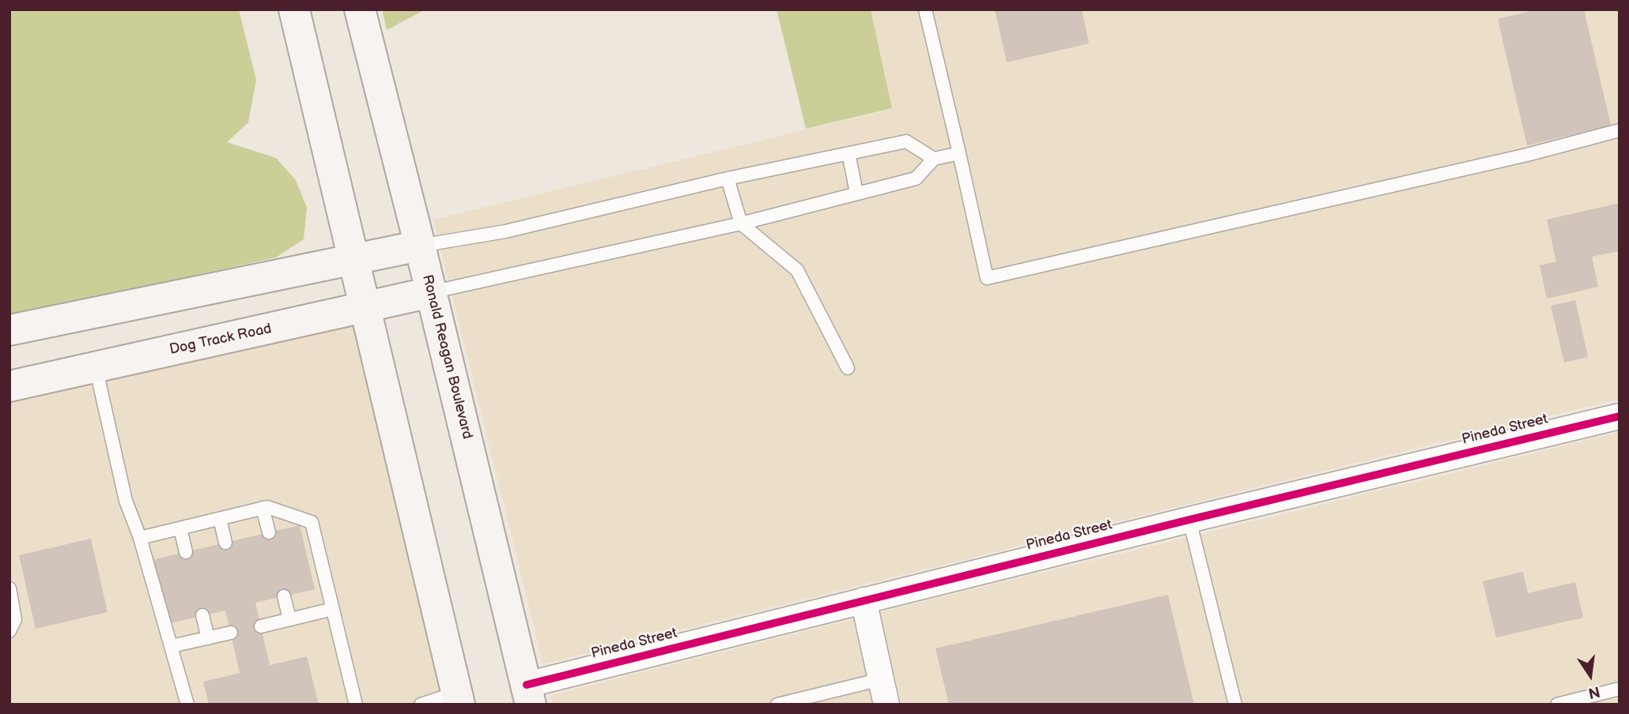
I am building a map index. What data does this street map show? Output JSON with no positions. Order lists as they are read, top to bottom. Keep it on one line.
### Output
{"streets":{"main road":["Dog Track Road","Ronald Reagan Boulevard"],"street":["Pineda Street"]},"crossings":[["Dog Track Road","Ronald Reagan Boulevard"],["Ronald Reagan Boulevard","Pineda Street"]],"north":"bottom"}
